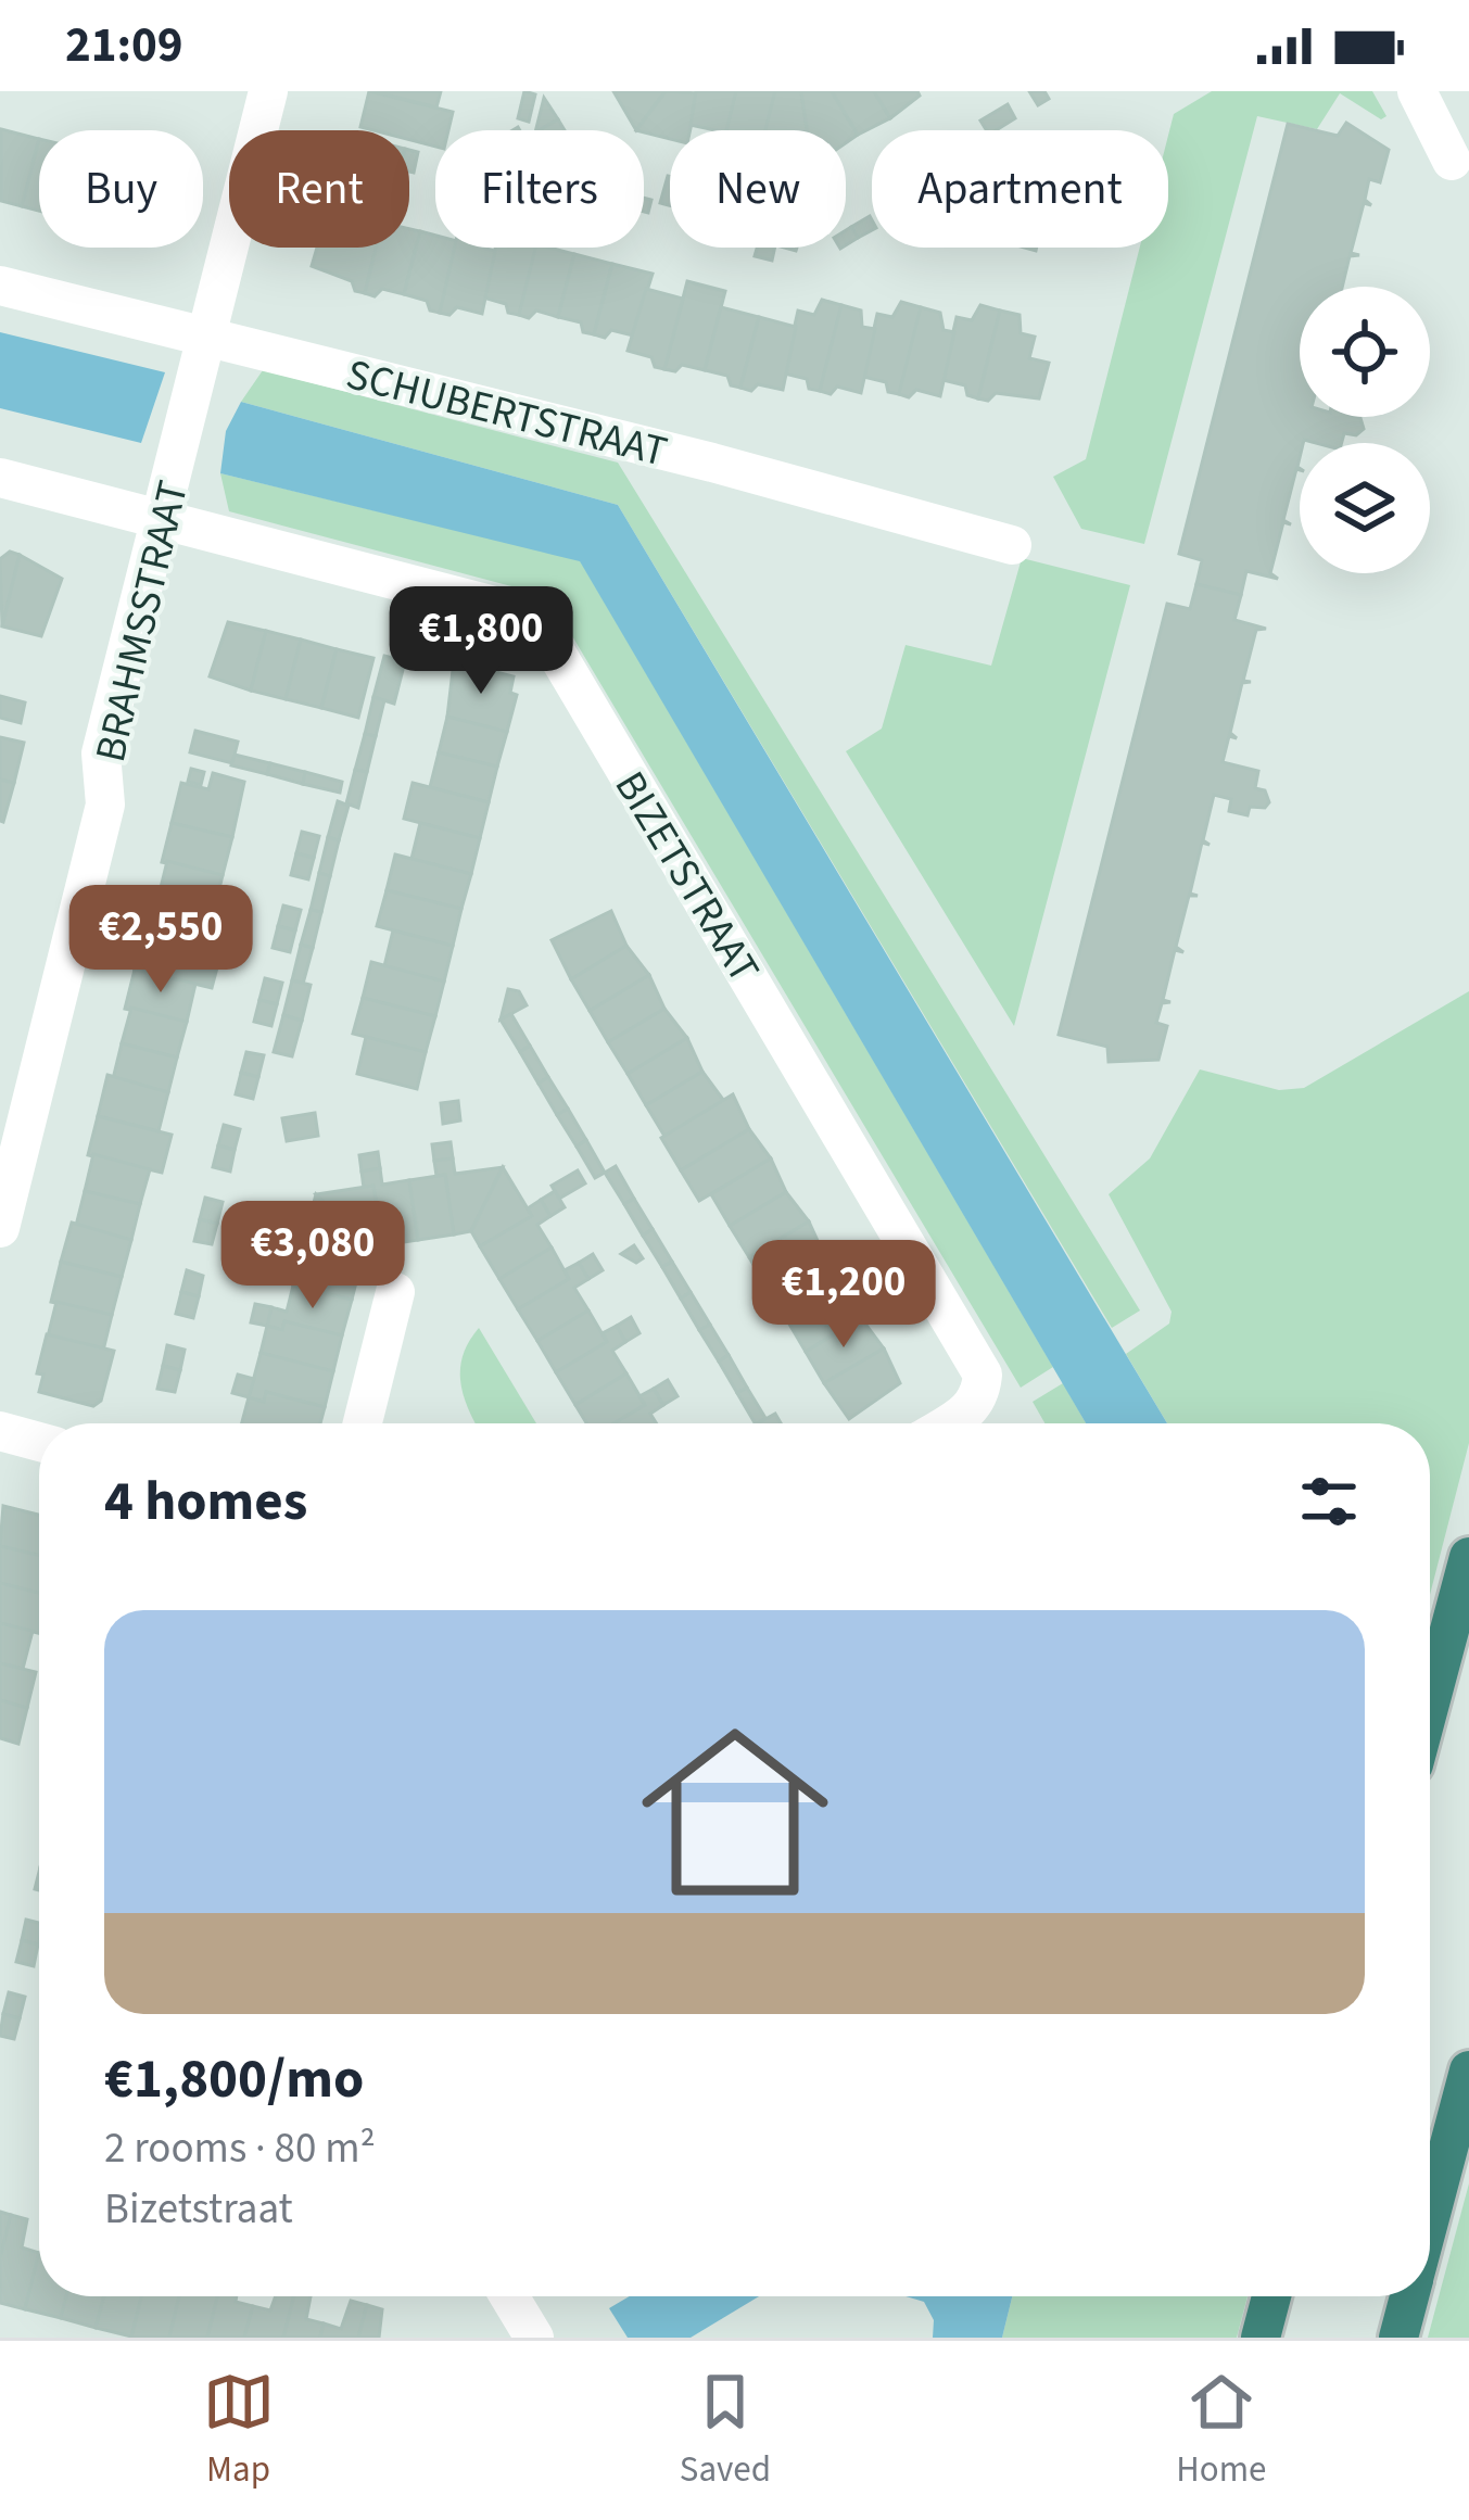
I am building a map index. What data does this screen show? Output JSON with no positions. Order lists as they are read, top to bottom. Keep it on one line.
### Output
{"streets":{"street":["SCHUBERTSTRAAT","BRAHMSSTRAAT","BIZETSTRAAT"]},"crossings":[["SCHUBERTSTRAAT","BRAHMSSTRAAT"],["BRAHMSSTRAAT","BIZETSTRAAT"]],"page":{"status":"21:09","chip":["Buy","Rent","Filters","New","Apartment"],"price":["€1,800","€2,550","€3,080","€1,200"],"heading":"4 homes","list":[{"name":"€1,800/mo","note":"2 rooms · 80 m² · Bizetstraat"}],"tabs":["Map","Saved","Home"]}}
